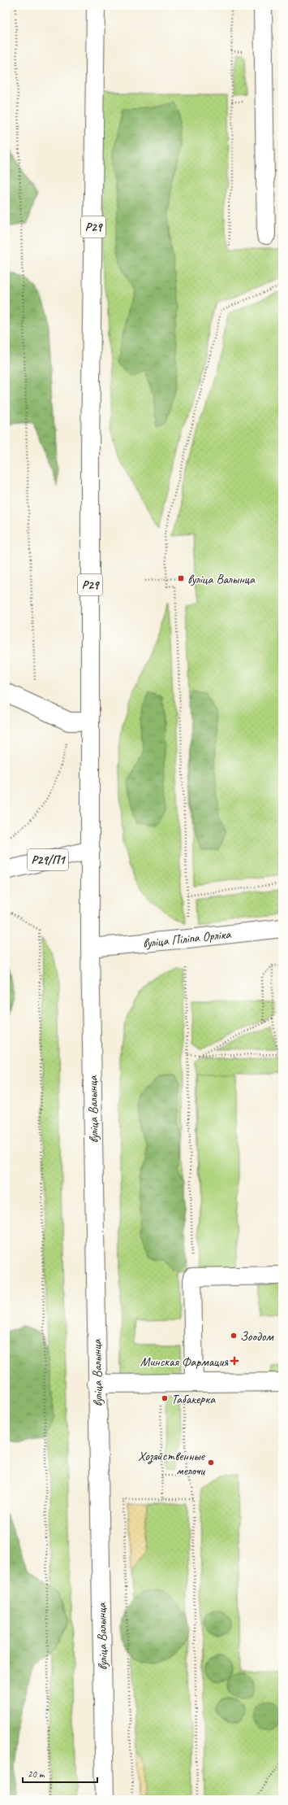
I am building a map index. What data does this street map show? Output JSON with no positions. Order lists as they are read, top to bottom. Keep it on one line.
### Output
{"streets":{"main road":["Р29","Р29/П1","вуліца Піліпа Орліка","вуліца Валынца"]},"crossings":[["Р29","Р29/П1"],["Р29","вуліца Піліпа Орліка"],["Р29","вуліца Валынца"],["вуліца Піліпа Орліка","вуліца Валынца"]],"places":{"transit":["вуліца Валынца"],"other":["Зоодом","Табакерка","Хозяйственные мелочи"],"health":["Минская Фармация"]},"scale_bar":"20 m"}
